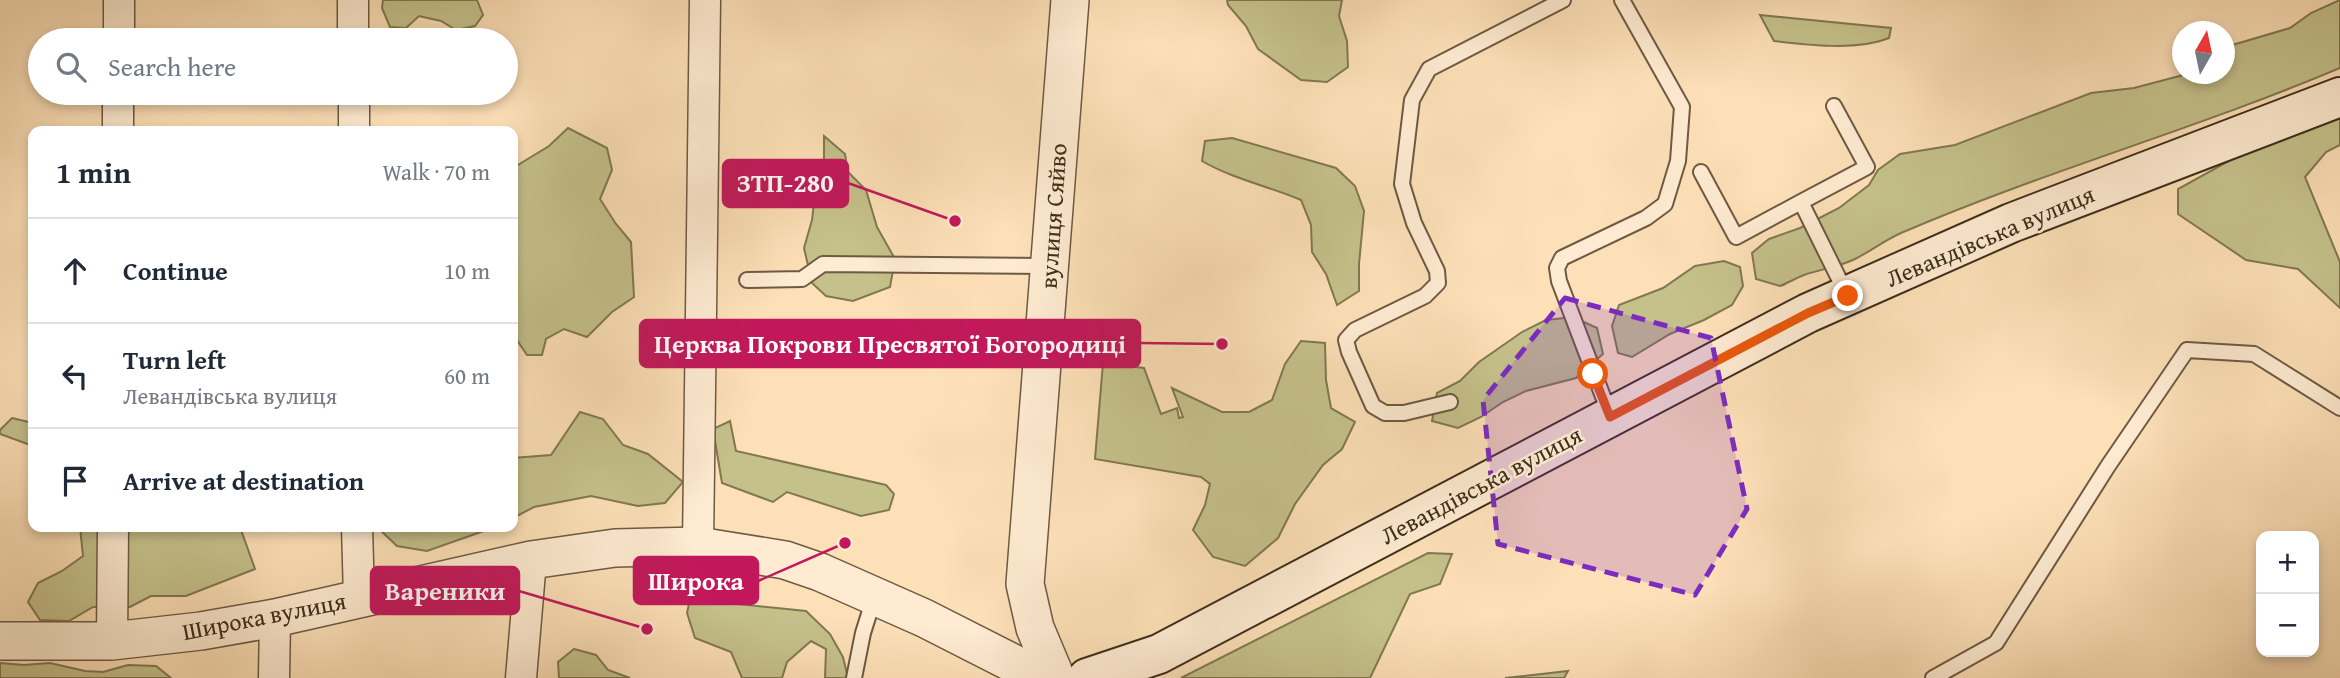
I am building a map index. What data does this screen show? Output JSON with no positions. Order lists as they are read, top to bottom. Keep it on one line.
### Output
{"streets":{"main road":["Левандівська вулиця"],"street":["вулиця Сяйво","Широка вулиця"]},"places":["ЗТП-280","Церква Покрови Пресвятої Богородиці","Широка","Вареники"],"north":"top","page":{"search":"Search here","heading":["1 min","Walk · 70 m"],"list":[["Continue","10 m"],["Turn left","Левандівська вулиця","60 m"],"Arrive at destination"],"map_buttons":["+","−"]}}
